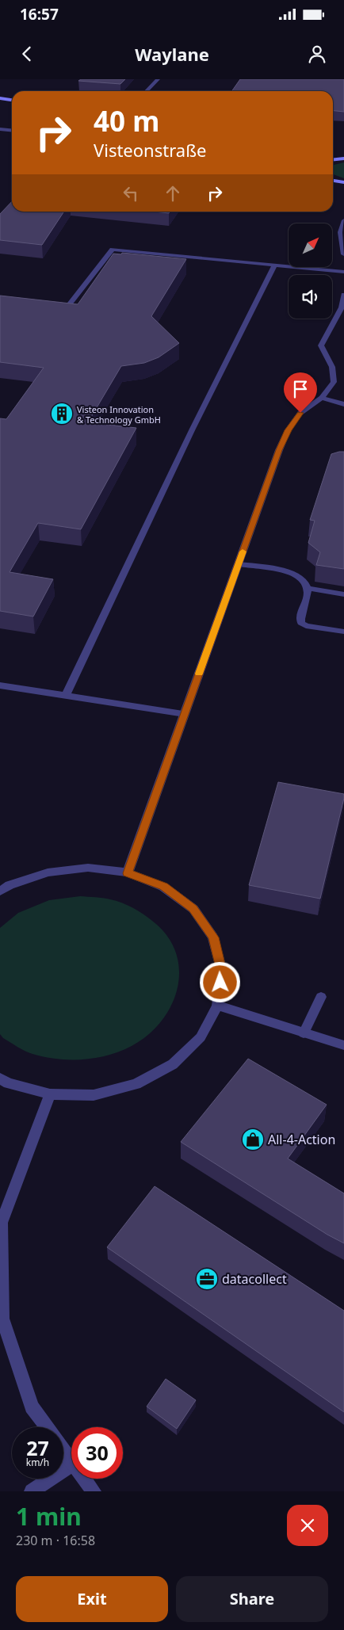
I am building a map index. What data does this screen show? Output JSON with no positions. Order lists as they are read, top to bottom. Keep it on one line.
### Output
{"places":{"building":["Visteon Innovation & Technology GmbH"],"shop":["All-4-Action"],"office":["datacollect"]},"north":"top right","page":{"status":"16:57","header":"Waylane","turn":["40 m","Visteonstraße"],"speed":"27 km/h","limit":"30","heading":["1 min","230 m · 16:58"],"buttons":["Exit","Share"]}}
